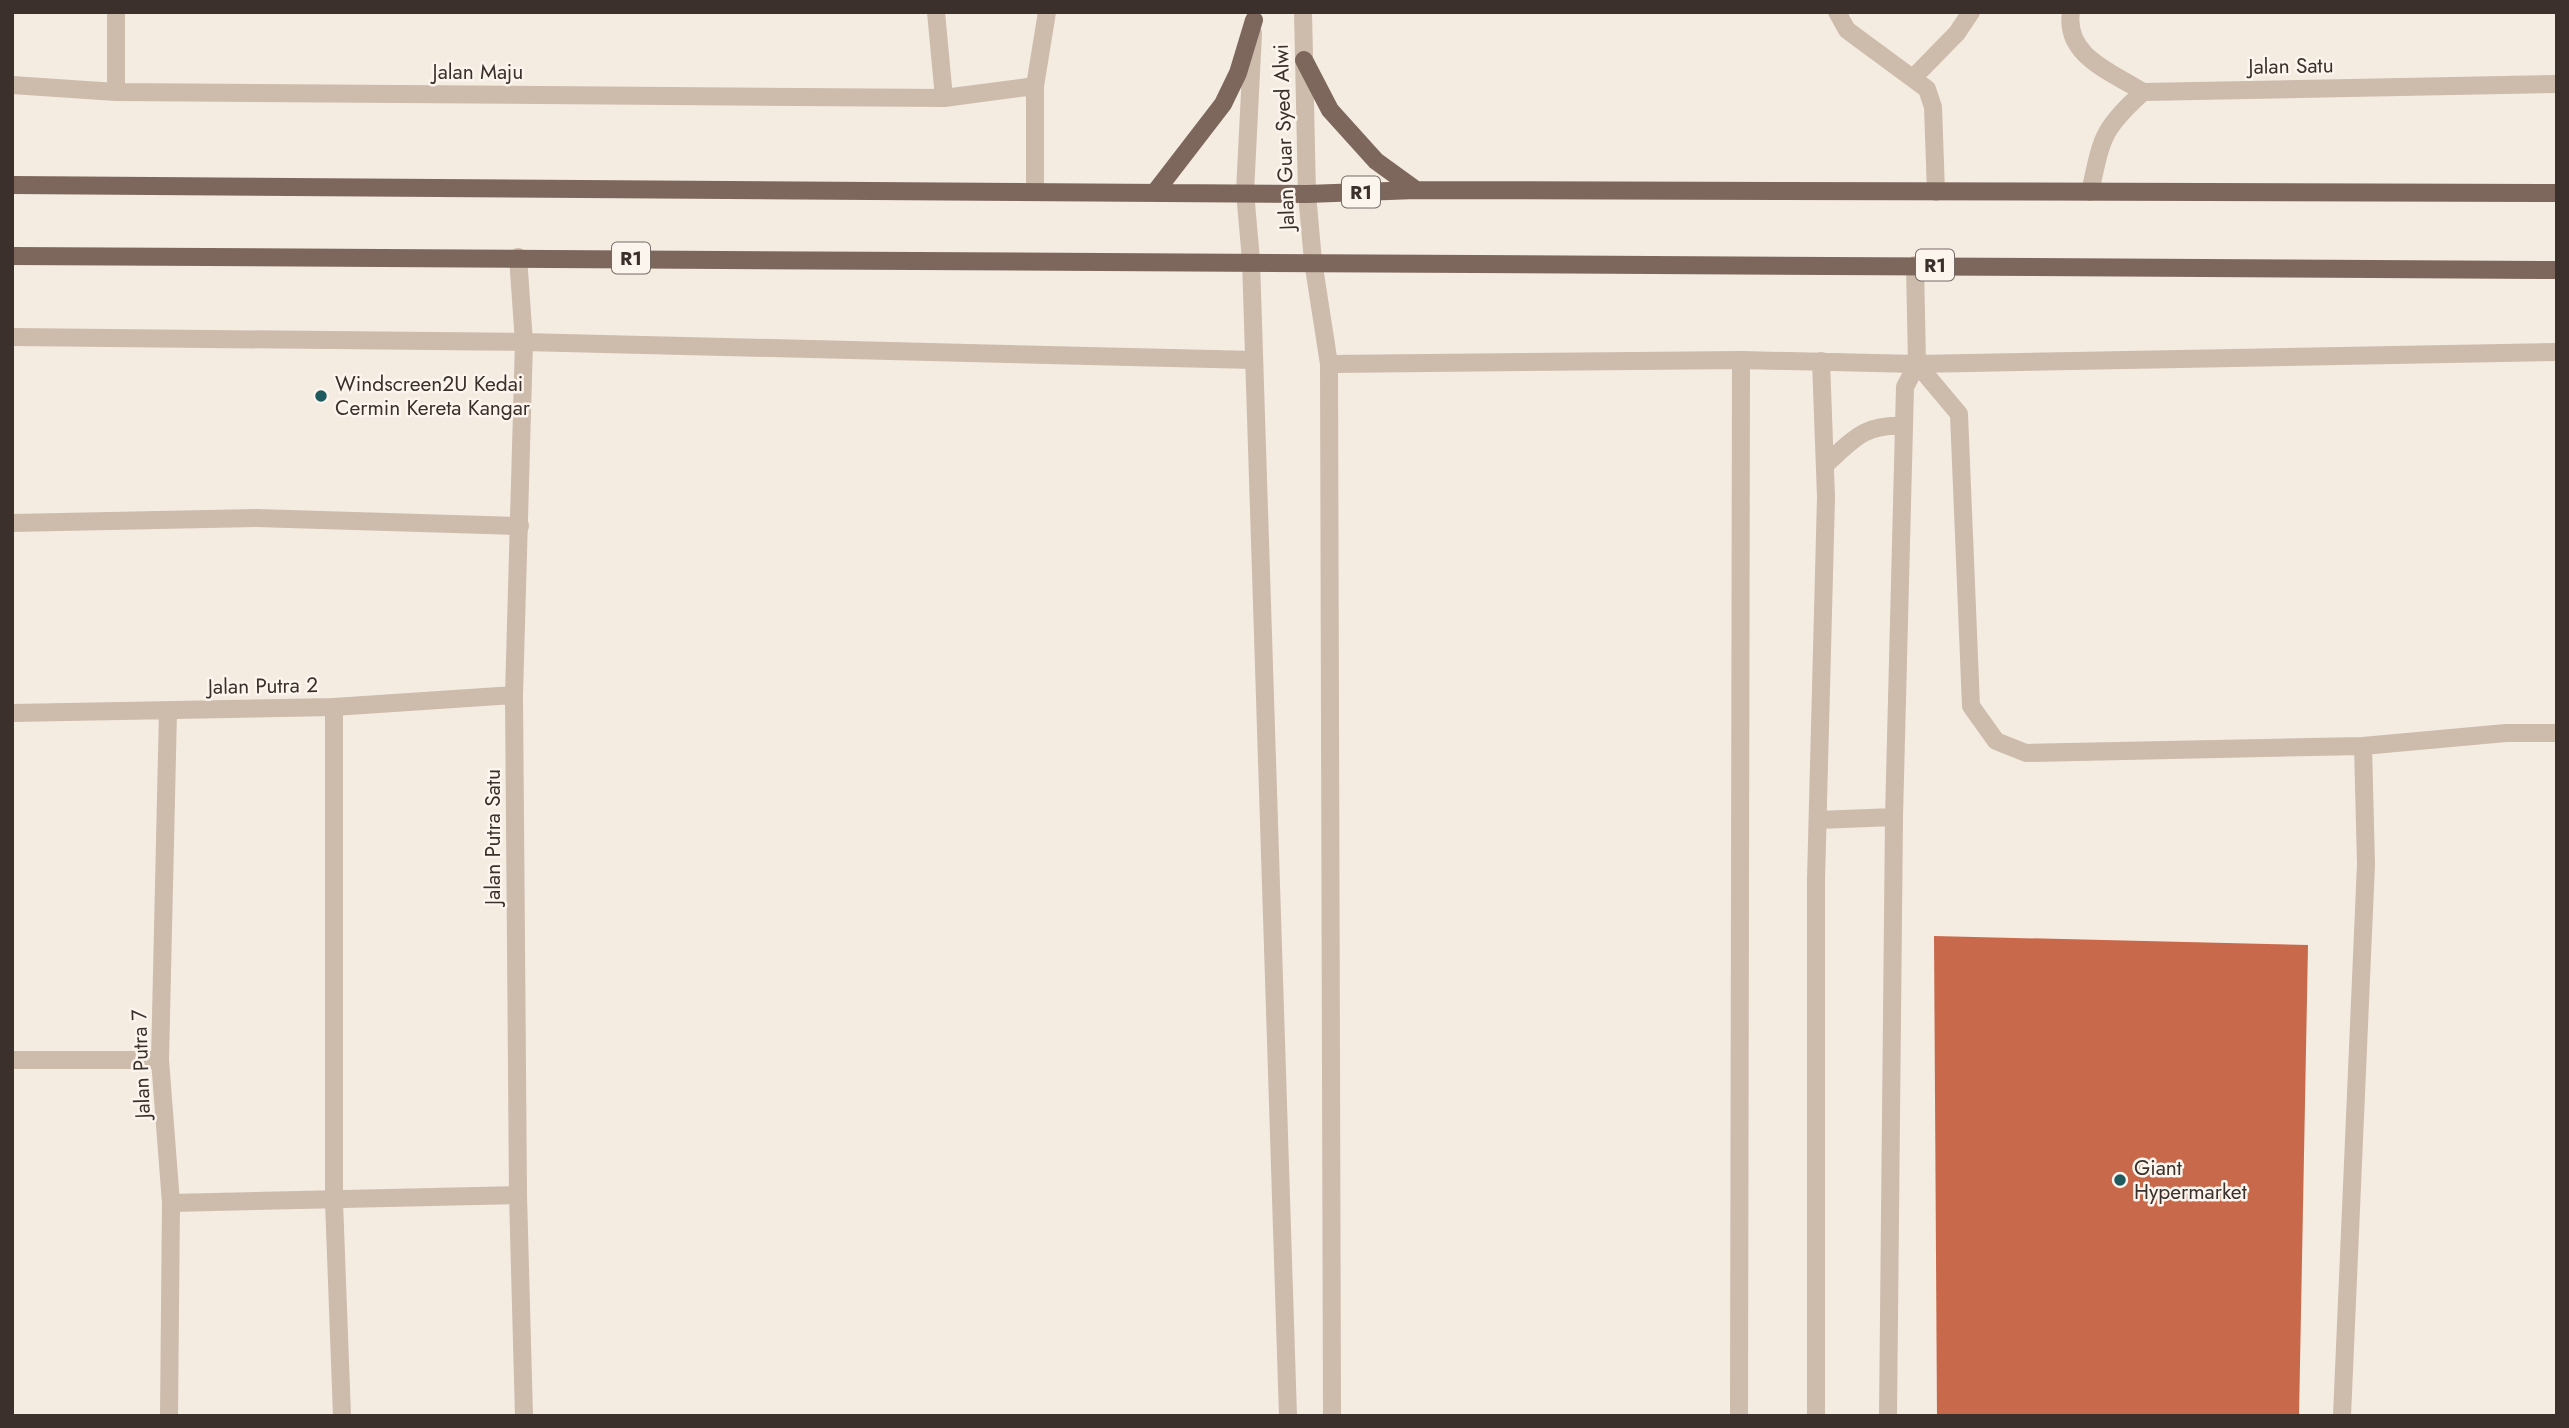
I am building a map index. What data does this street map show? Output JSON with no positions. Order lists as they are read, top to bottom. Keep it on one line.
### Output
{"streets":{"main road":["R1"],"street":["Jalan Satu","Jalan Maju","Jalan Guar Syed Alwi","Jalan Putra 2","Jalan Putra Satu","Jalan Putra 7"]},"crossings":[["Jalan Guar Syed Alwi","R1"],["R1","Jalan Putra Satu"],["Jalan Putra 2","Jalan Putra Satu"],["Jalan Putra 2","Jalan Putra 7"]],"places":["Windscreen2U Kedai Cermin Kereta Kangar","Giant Hypermarket"]}
